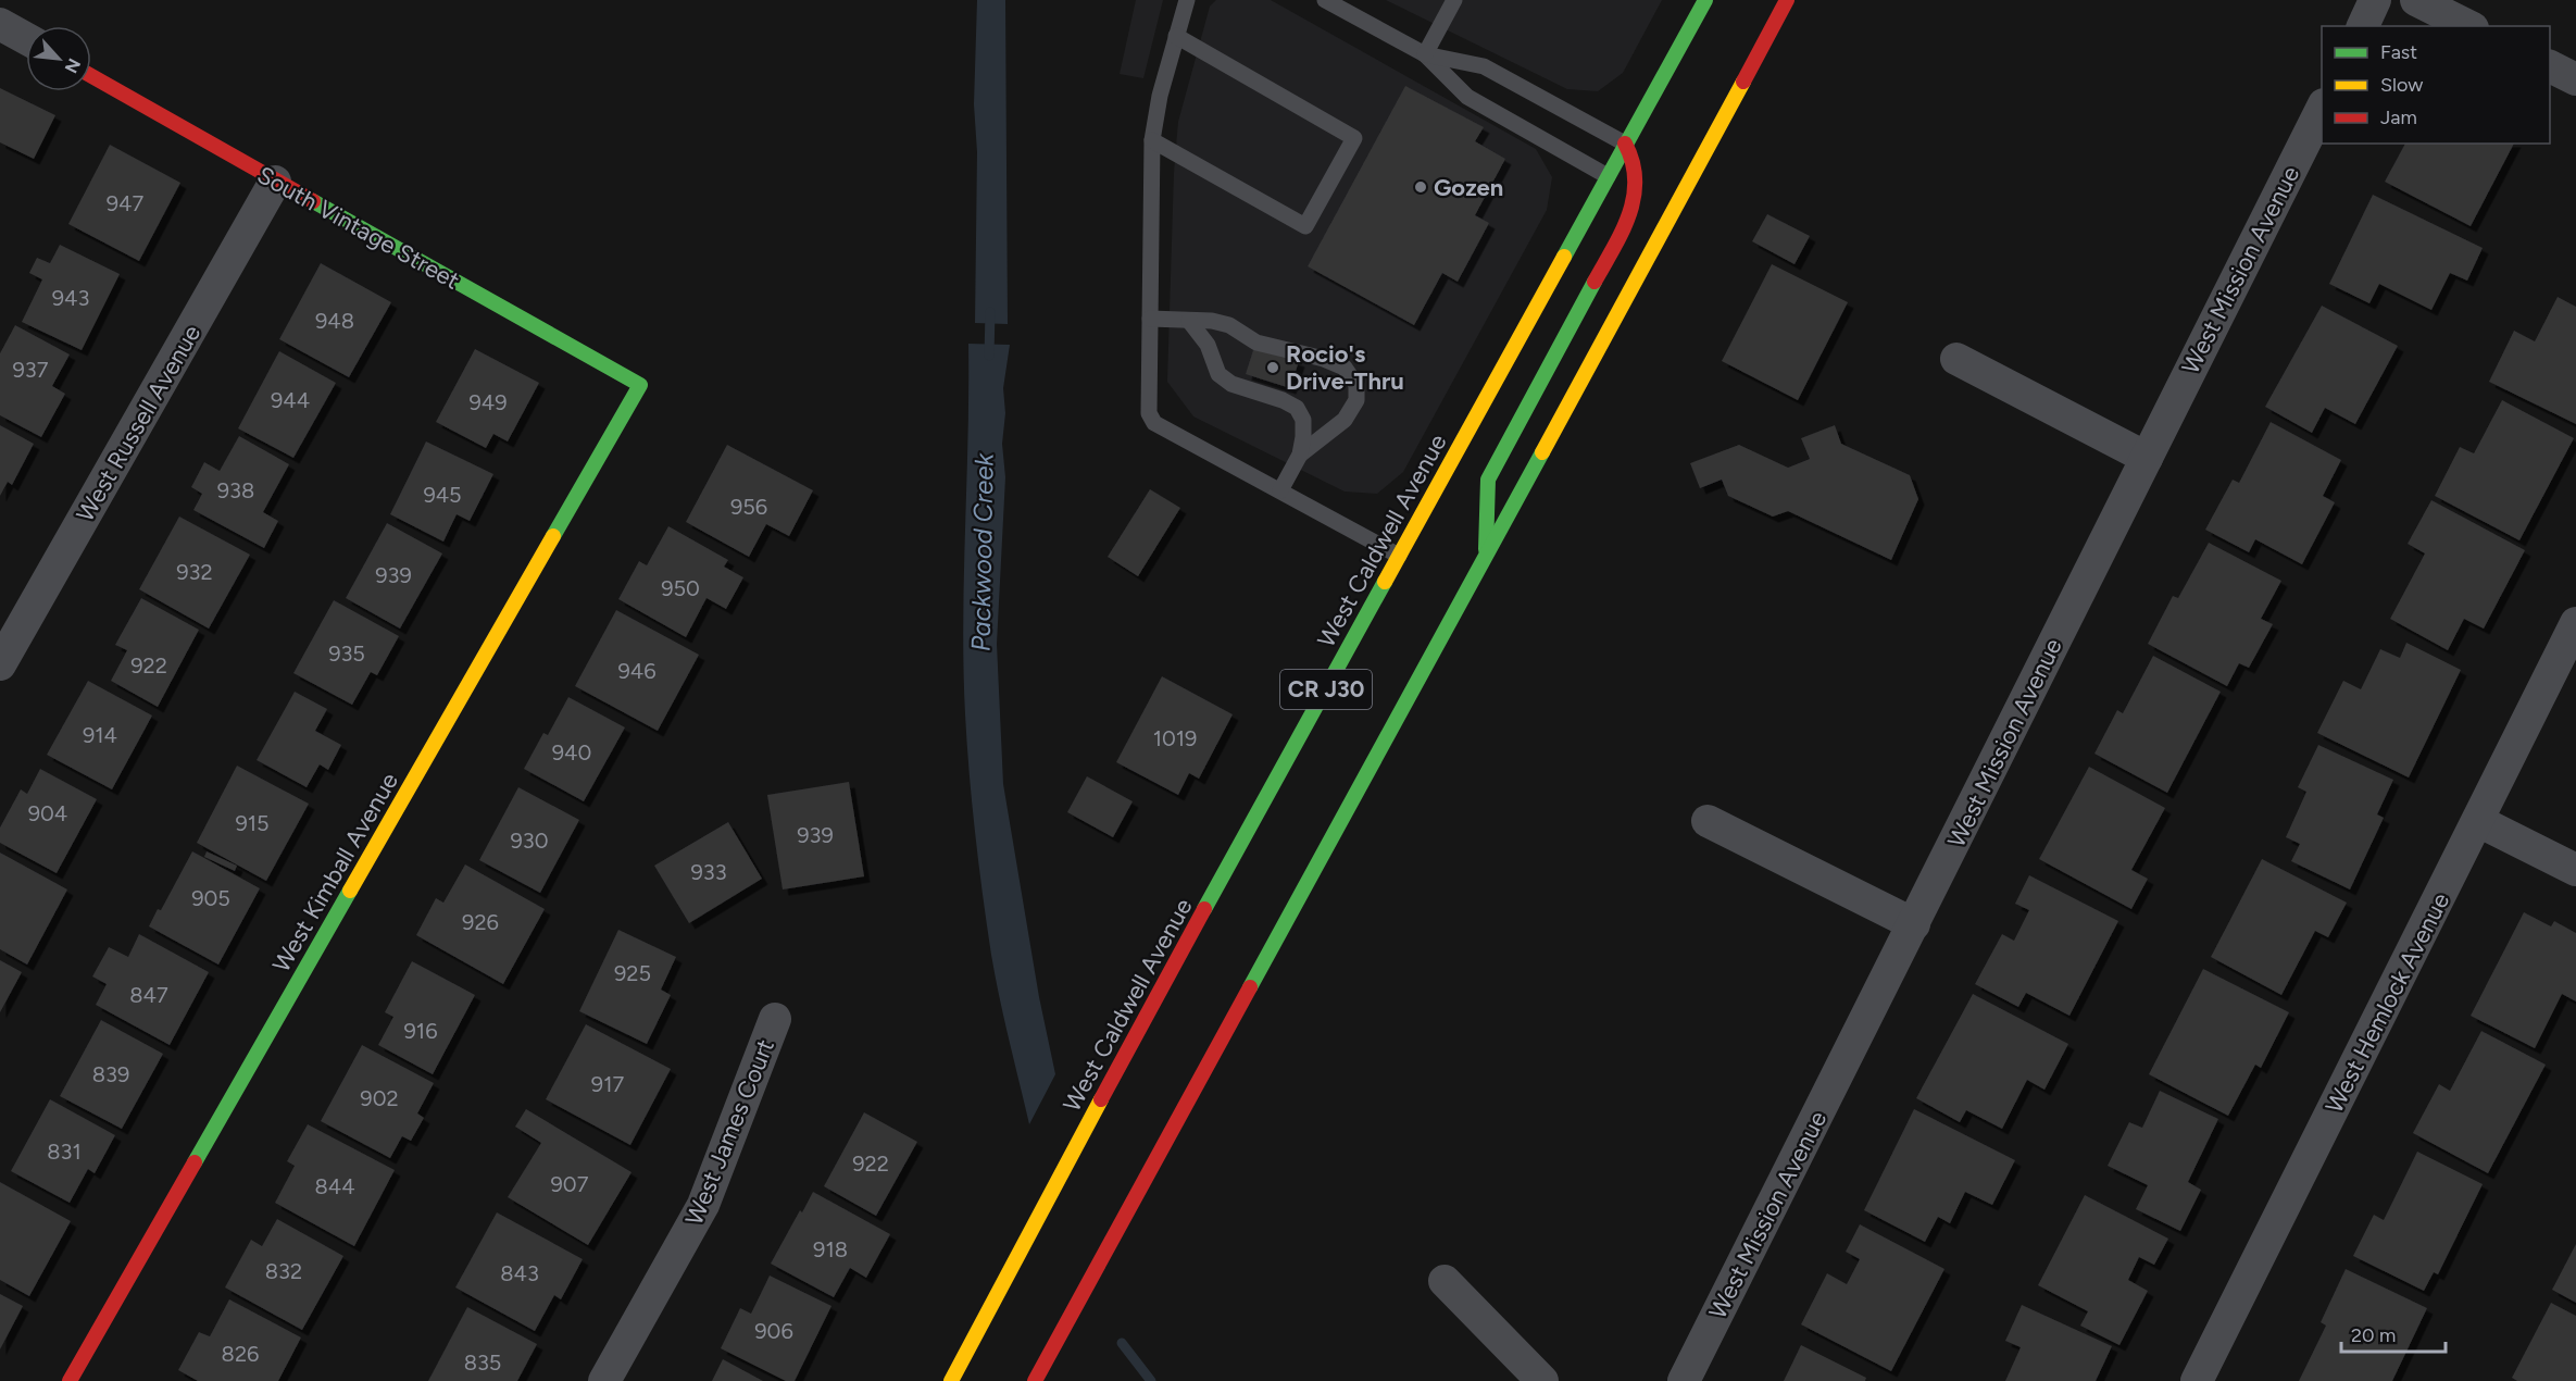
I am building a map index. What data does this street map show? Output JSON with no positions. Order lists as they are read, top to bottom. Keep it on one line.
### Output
{"streets":{"main road":["South Vintage Street","West Caldwell Avenue","CR J30","West Kimball Avenue"],"street":["West Mission Avenue","West Russell Avenue","West Hemlock Avenue","West James Court"]},"crossings":[["South Vintage Street","West Russell Avenue"],["South Vintage Street","West Kimball Avenue"]],"water":["Packwood Creek"],"places":["Gozen","Rocio's Drive-Thru"],"house_numbers":["947","943","948","937","944","949","938","945","956","932","939","950","935","922","946","914","1019","940","904","915","939","930","933","905","926","925","847","916","839","917","902","831","922","907","844","918","832","843","906","826","835"],"legend":["Fast","Slow","Jam"],"scale_bar":"20 m","north":"bottom right"}
